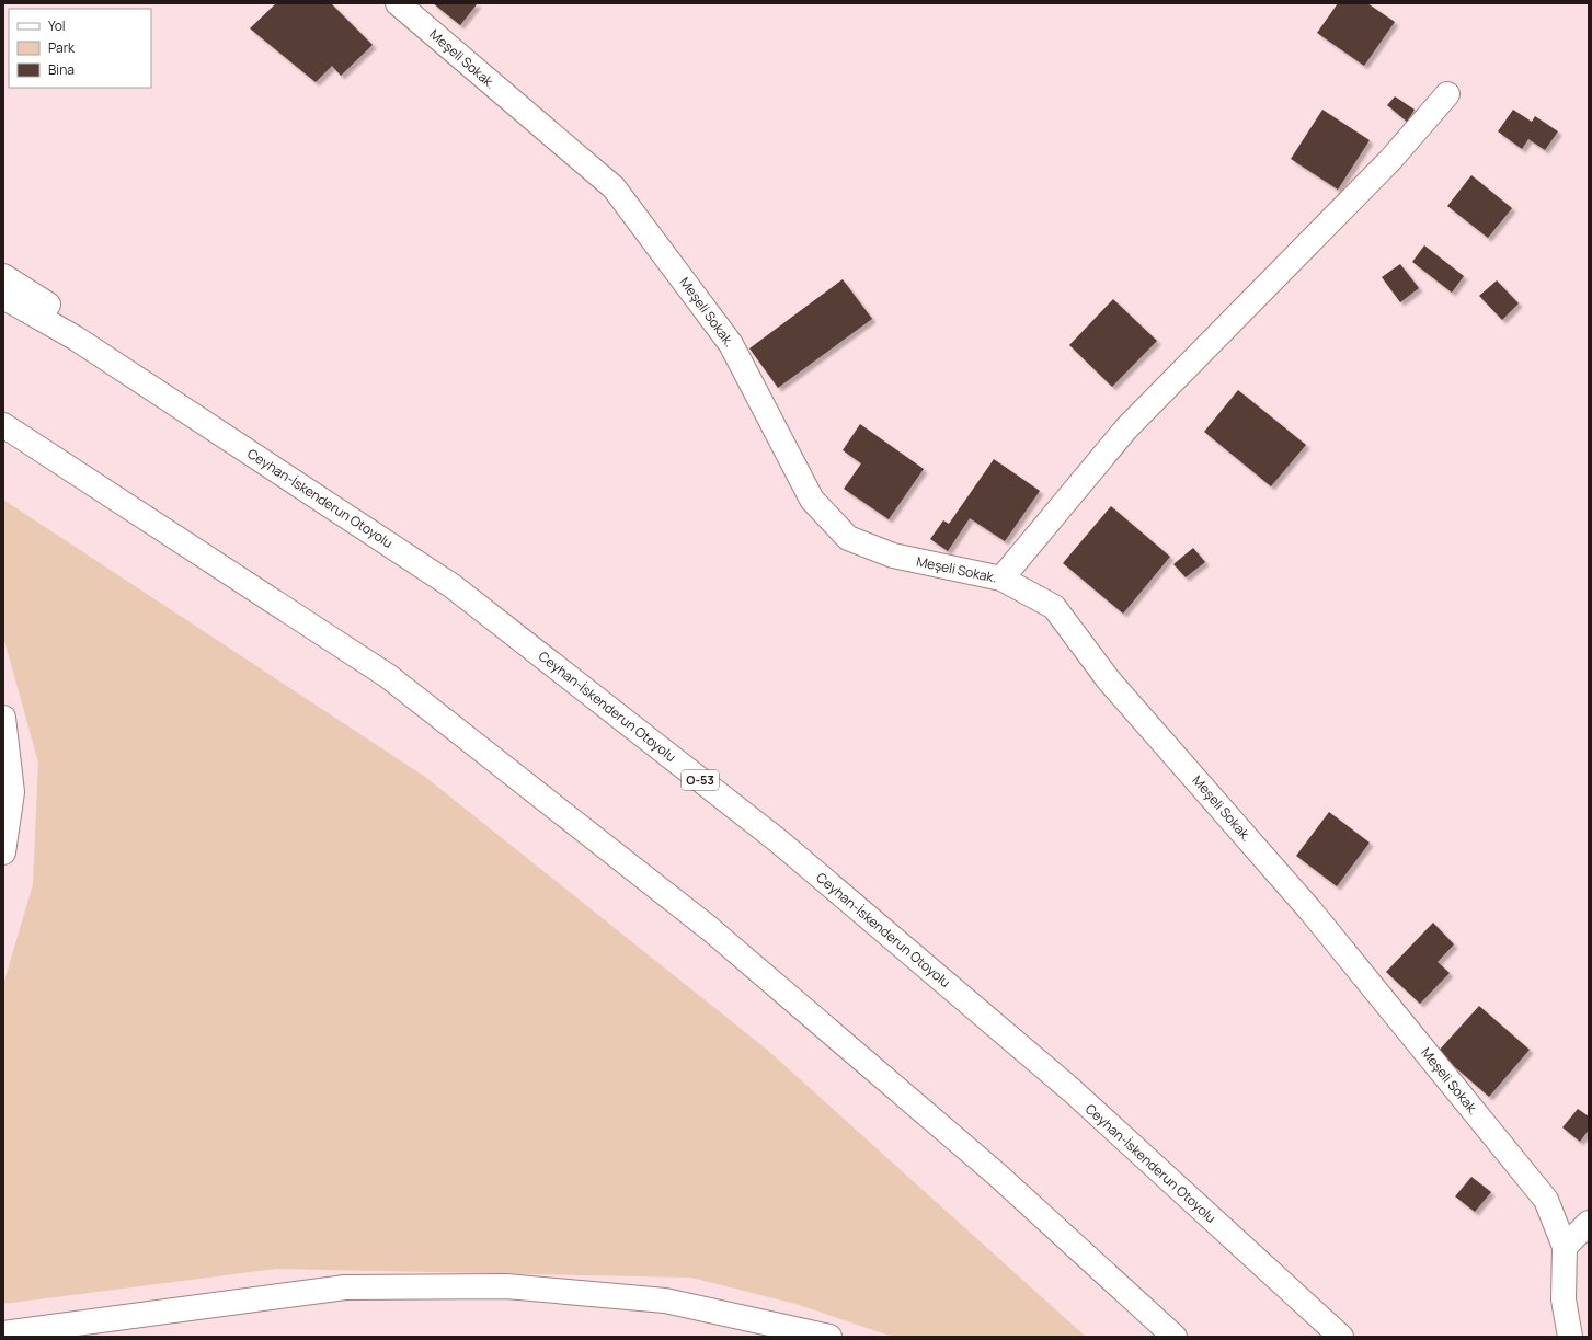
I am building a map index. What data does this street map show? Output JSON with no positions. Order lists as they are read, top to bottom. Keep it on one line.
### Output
{"streets":{"main road":["Meşeli Sokak.","Ceyhan-İskenderun Otoyolu","O-53"]},"legend":["Yol","Park","Bina"]}
